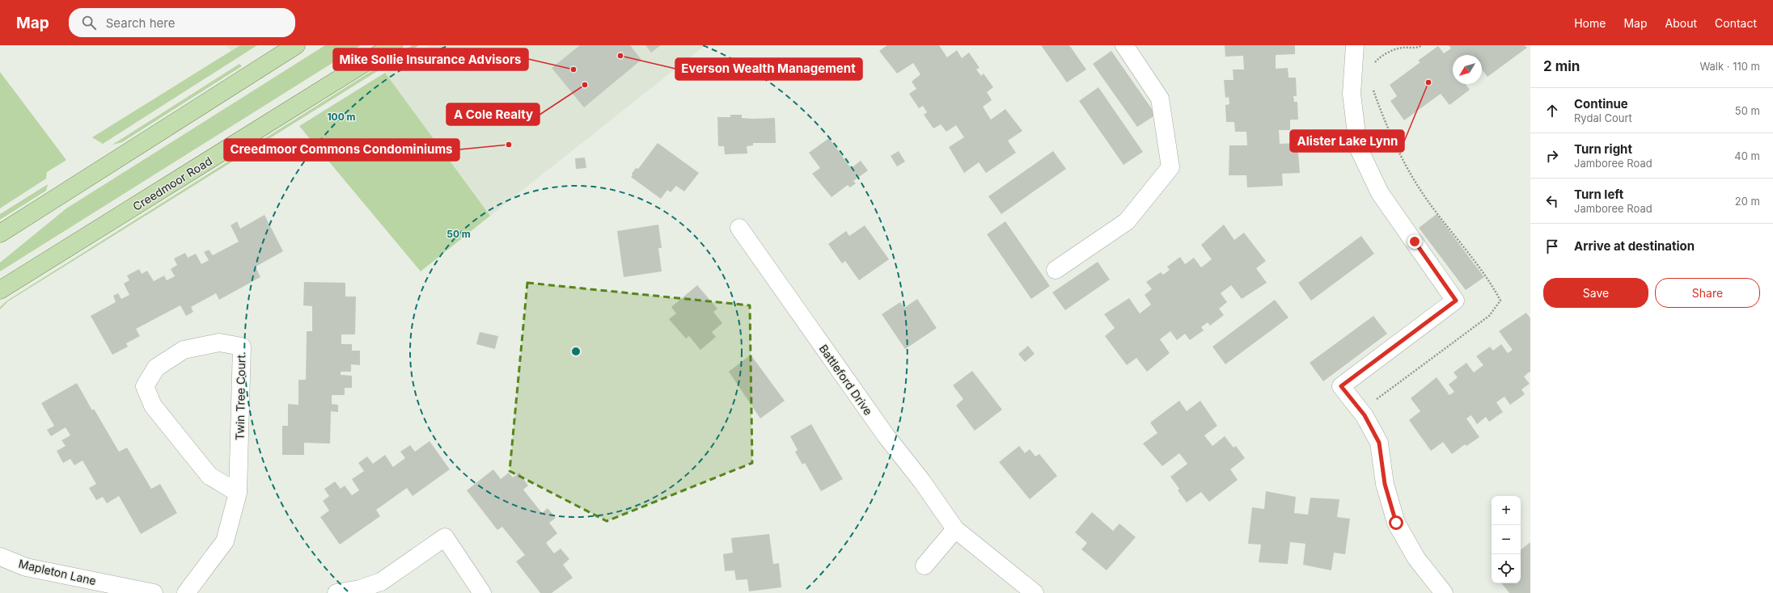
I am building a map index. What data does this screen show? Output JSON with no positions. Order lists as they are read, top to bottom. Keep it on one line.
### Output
{"streets":{"main road":["Creedmoor Road"],"street":["Battleford Drive","Twin Tree Court","Mapleton Lane"]},"places":["Everson Wealth Management","Mike Sollie Insurance Advisors","Alister Lake Lynn","A Cole Realty","Creedmoor Commons Condominiums"],"north":"bottom left","page":{"header":"Map","search":"Search here","nav":["Home","Map","About","Contact"],"heading":["2 min","Walk · 110 m"],"list":[["Continue","Rydal Court","50 m"],["Turn right","Jamboree Road","40 m"],["Turn left","Jamboree Road","20 m"],"Arrive at destination"],"buttons":["Save","Share"],"map_buttons":["+","−"]},"rings":["100 m","50 m"]}
